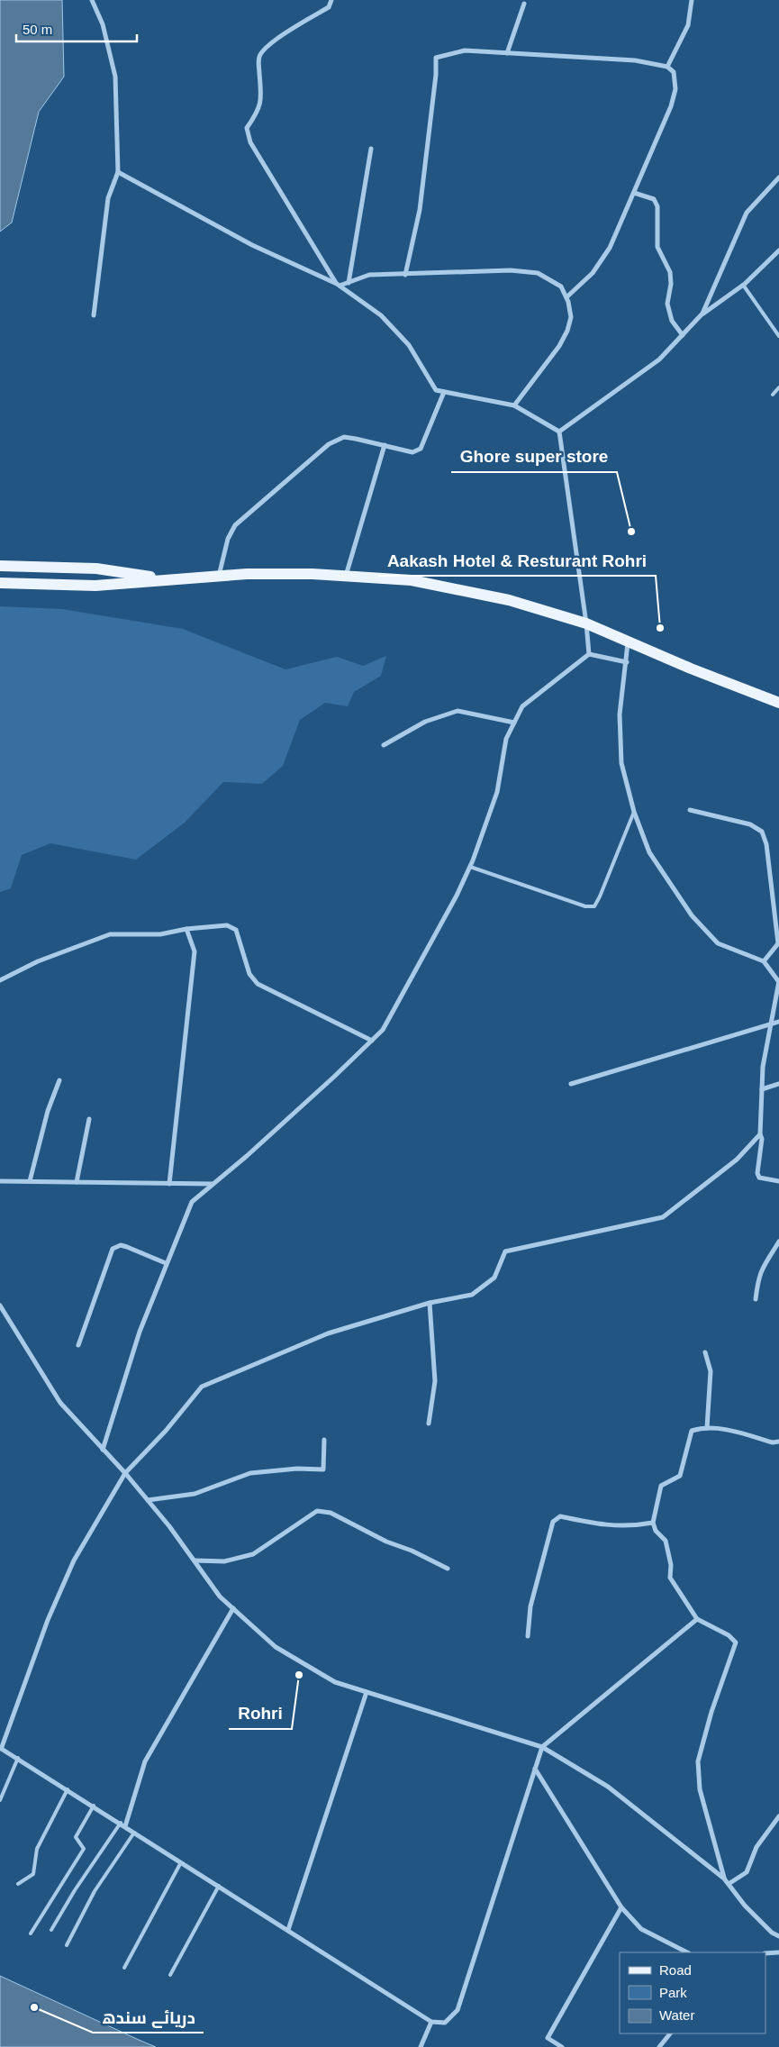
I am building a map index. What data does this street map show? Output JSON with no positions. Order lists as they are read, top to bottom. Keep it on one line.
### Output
{"places":["Ghore super store","Aakash Hotel & Resturant Rohri","Rohri","دریائے سندھ"],"legend":["Road","Park","Water"],"scale_bar":"50 m"}
